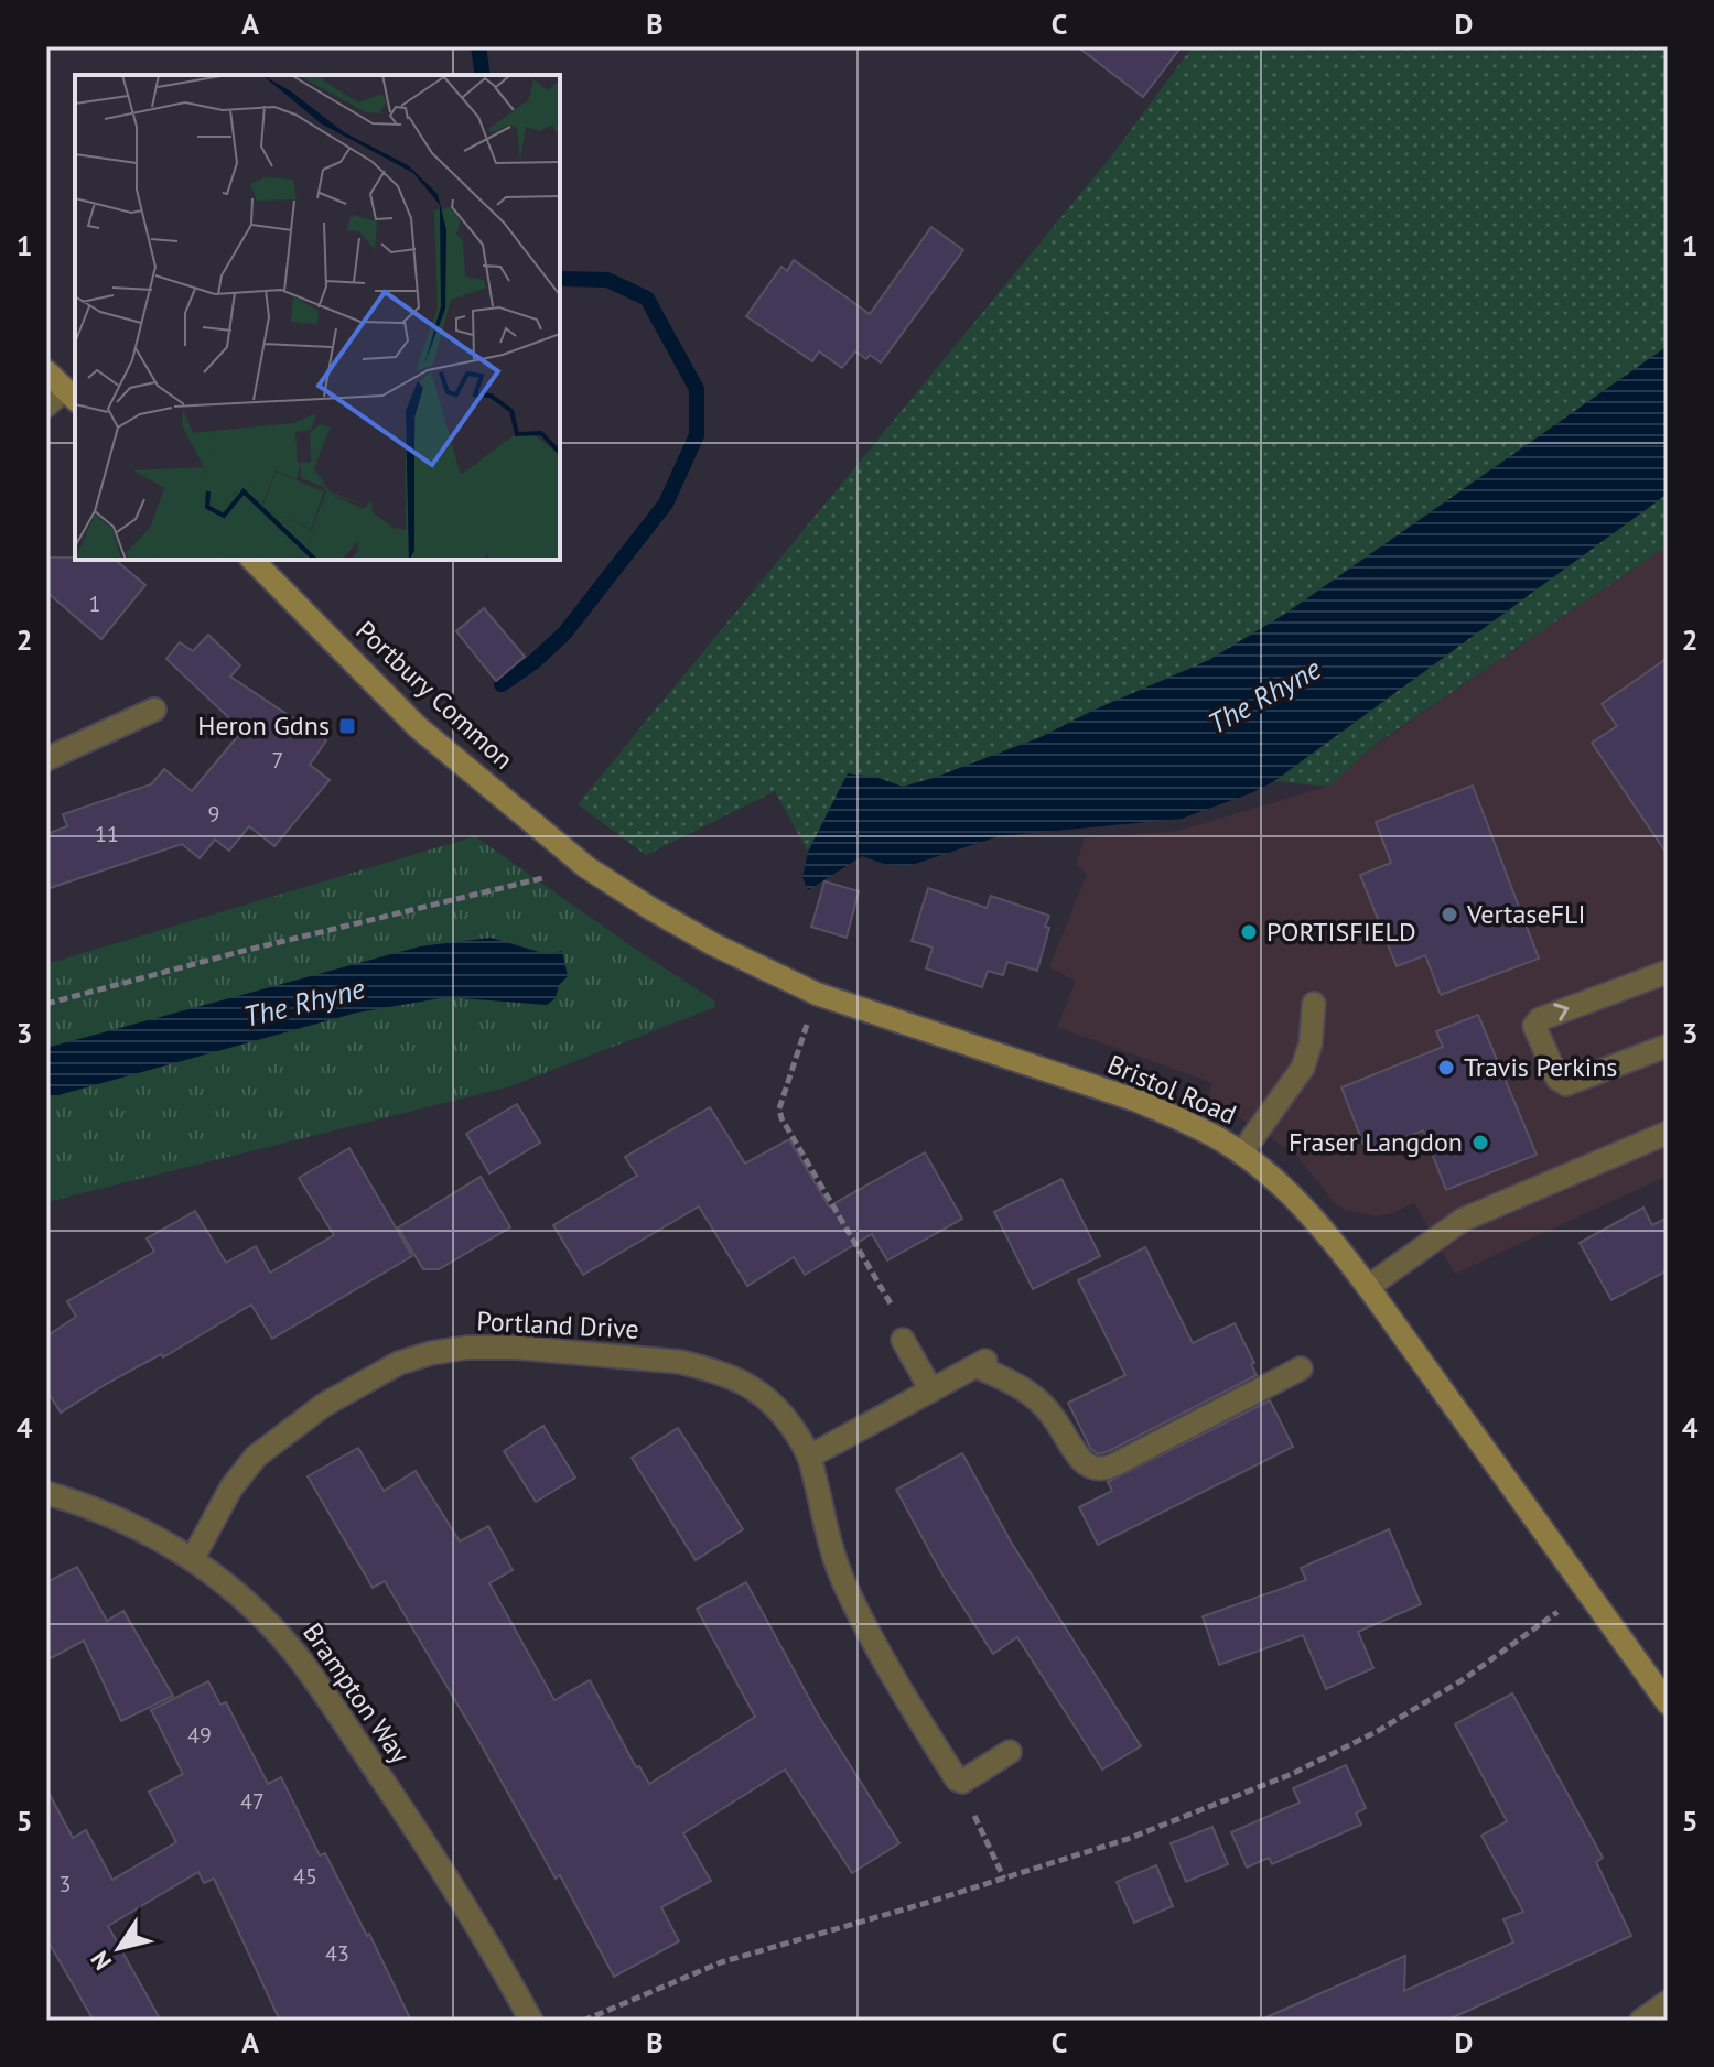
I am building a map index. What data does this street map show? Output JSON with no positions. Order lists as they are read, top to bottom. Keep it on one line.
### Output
{"streets":{"main road":["Portbury Common","Bristol Road"],"street":["Portland Drive","Brampton Way"]},"crossings":[["Portbury Common","Bristol Road"],["Portland Drive","Brampton Way"]],"water":["The Rhyne"],"places":{"transit":["Heron Gdns"],"other":["VertaseFLI","PORTISFIELD","Travis Perkins","Fraser Langdon"]},"house_numbers":["1","7","9","11","49","47","45","3","43"],"north":"bottom left","grid":{"columns":["A","B","C","D"],"rows":["1","2","3","4","5"]}}
